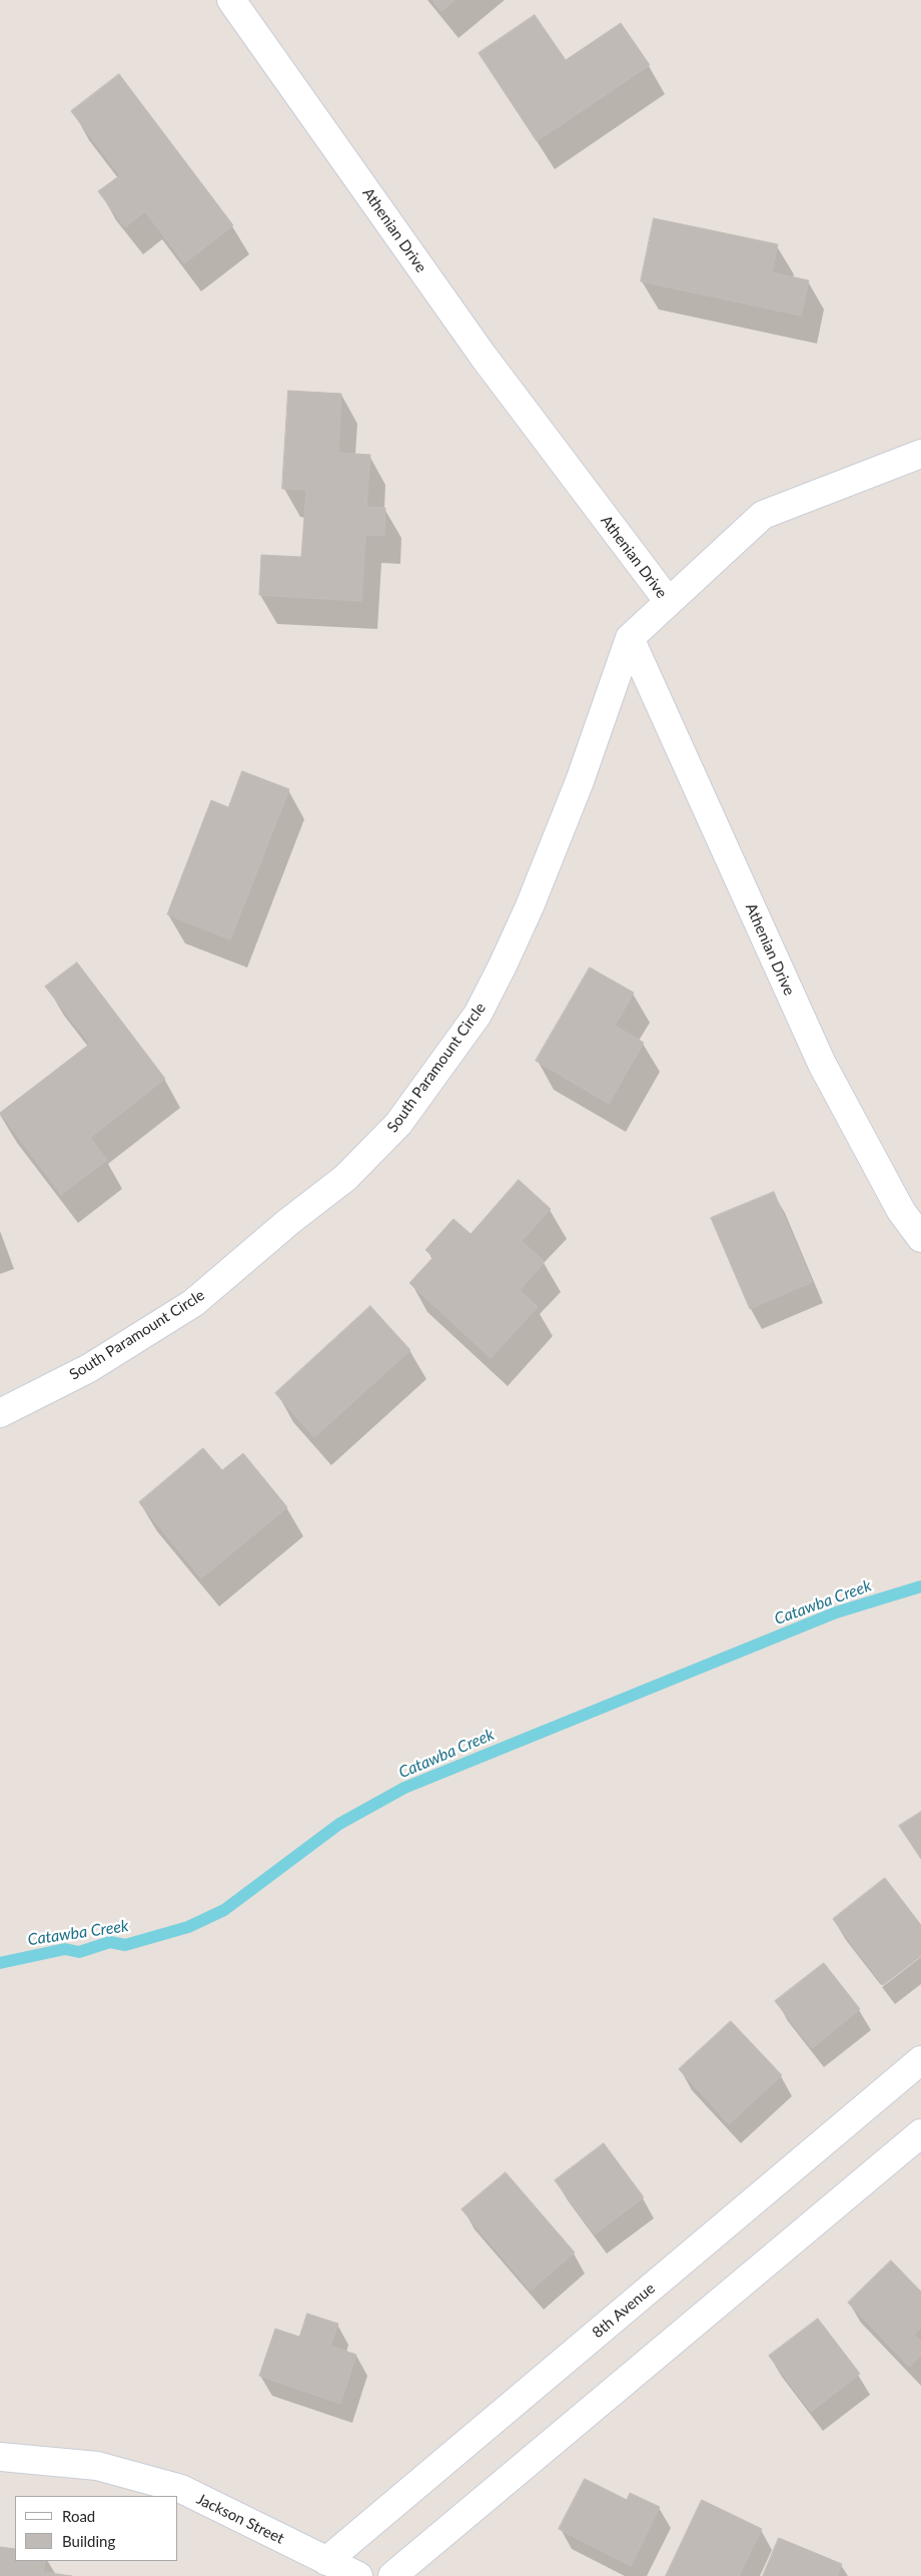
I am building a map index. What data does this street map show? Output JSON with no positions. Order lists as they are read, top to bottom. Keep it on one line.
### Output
{"streets":{"street":["Athenian Drive","South Paramount Circle","8th Avenue","Jackson Street"]},"crossings":[["Athenian Drive","South Paramount Circle"],["8th Avenue","Jackson Street"]],"water":["Catawba Creek"],"legend":["Road","Building"]}
